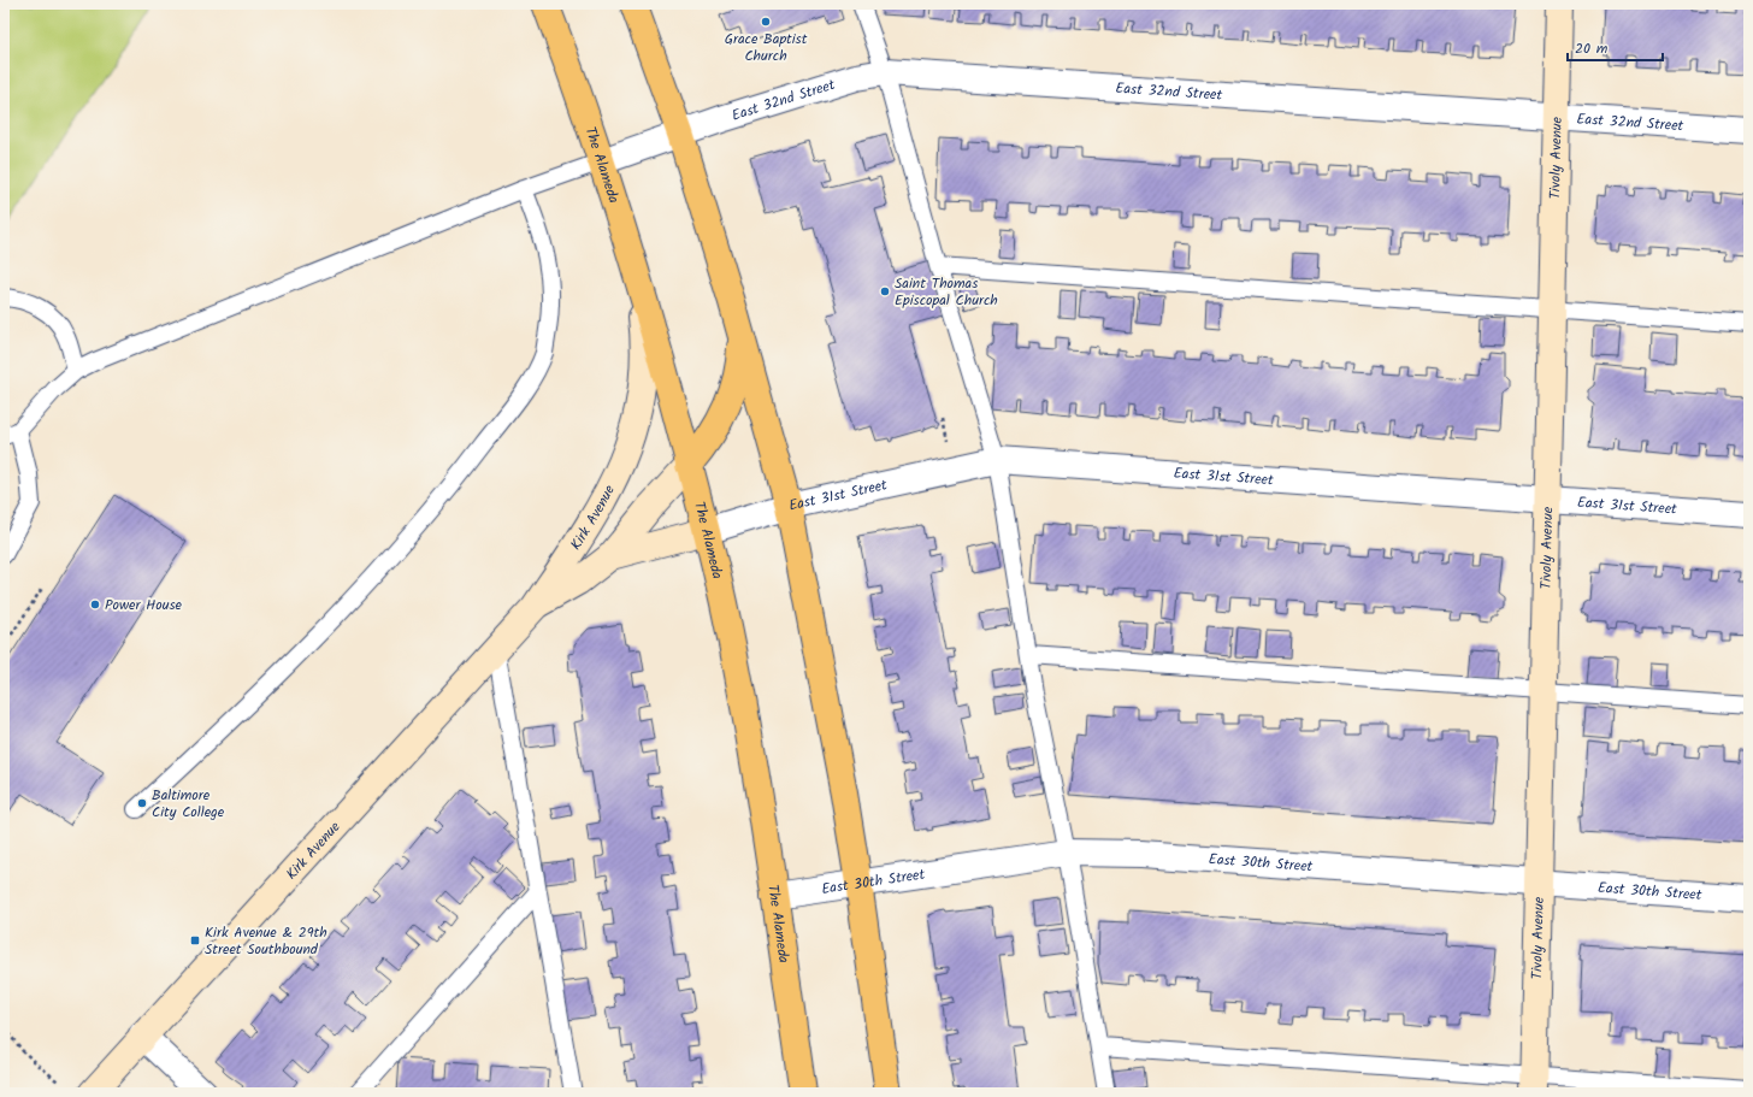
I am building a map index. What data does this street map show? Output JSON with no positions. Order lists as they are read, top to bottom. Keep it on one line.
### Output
{"streets":{"main road":["The Alameda"],"street":["East 32nd Street","Tivoly Avenue","East 31st Street","Kirk Avenue","East 30th Street"]},"crossings":[["East 32nd Street","Tivoly Avenue"],["East 32nd Street","The Alameda"],["Tivoly Avenue","East 31st Street"],["Tivoly Avenue","East 30th Street"],["The Alameda","East 31st Street"],["The Alameda","Kirk Avenue"],["The Alameda","East 30th Street"],["East 31st Street","Kirk Avenue"]],"places":{"other":["Grace Baptist Church","Saint Thomas Episcopal Church","Power House","Baltimore City College"],"transit":["Kirk Avenue & 29th Street Southbound"]},"scale_bar":"20 m"}
